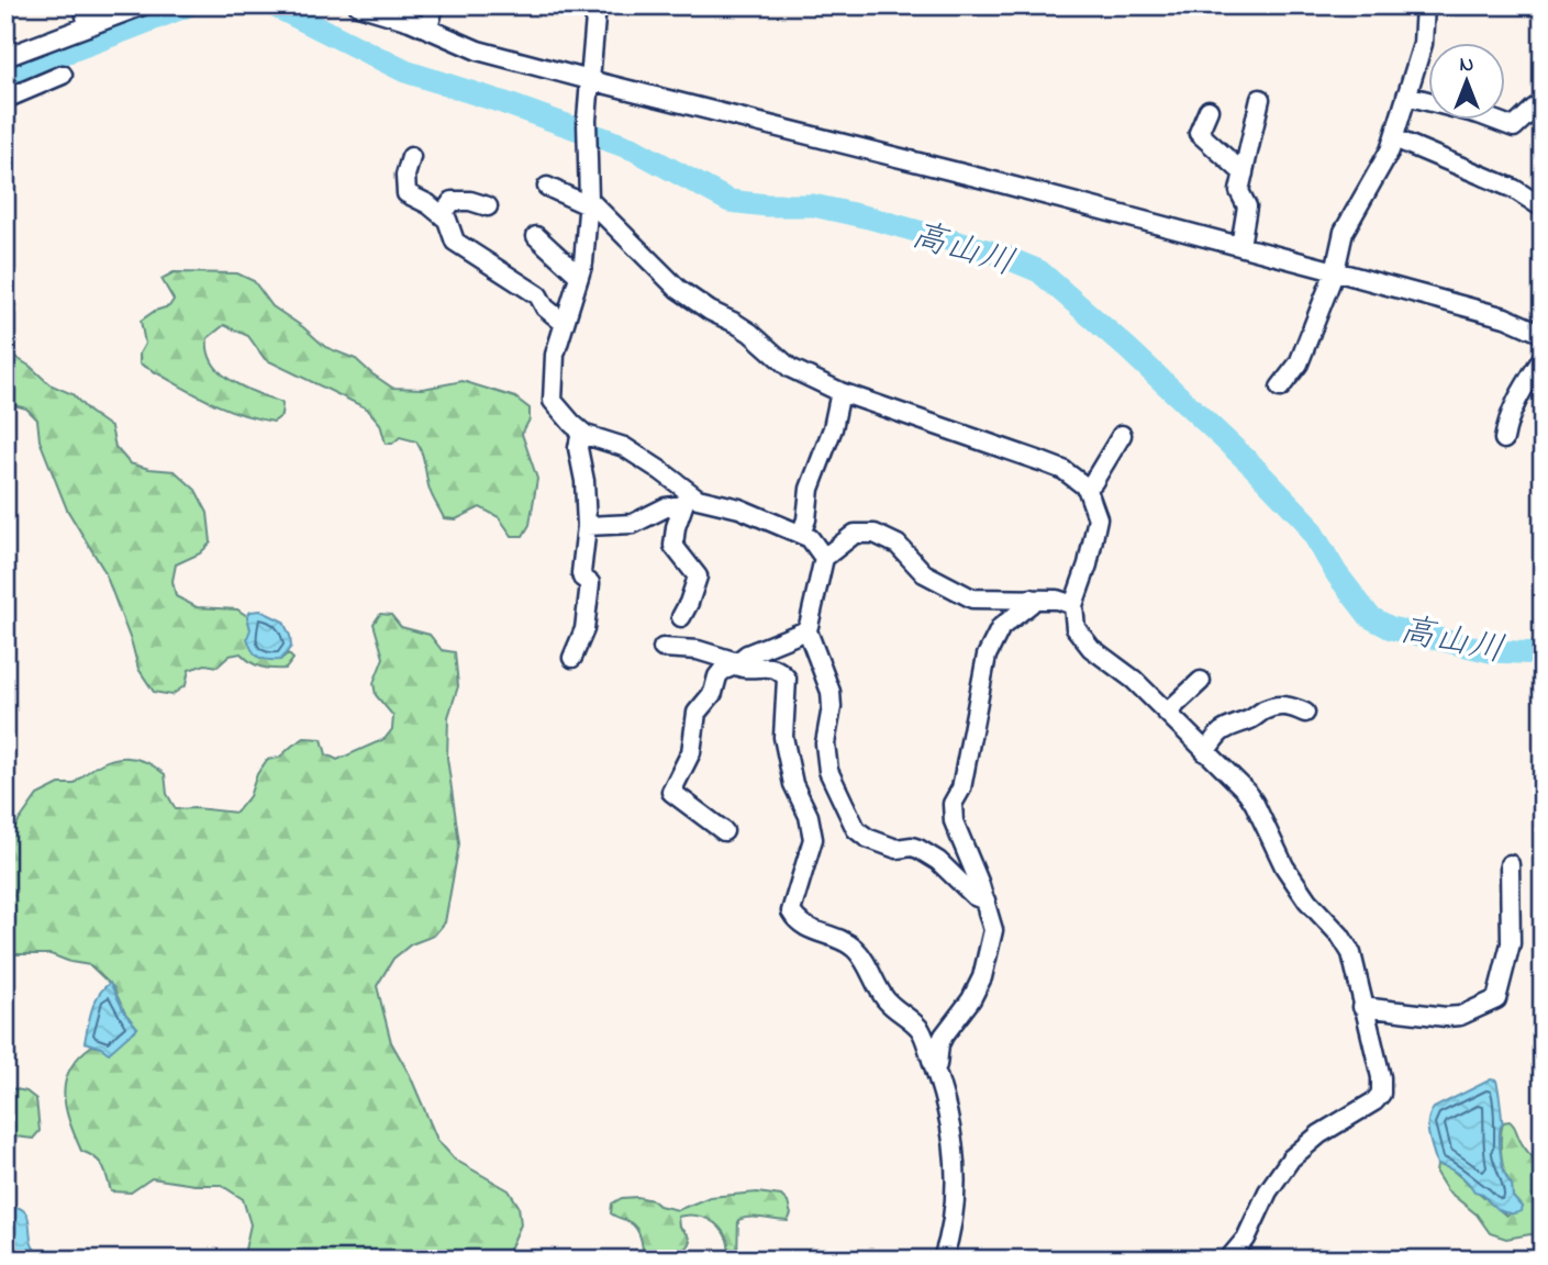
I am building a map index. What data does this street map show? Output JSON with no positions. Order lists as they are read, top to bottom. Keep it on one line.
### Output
{"water":["高山川"],"north":"top"}
